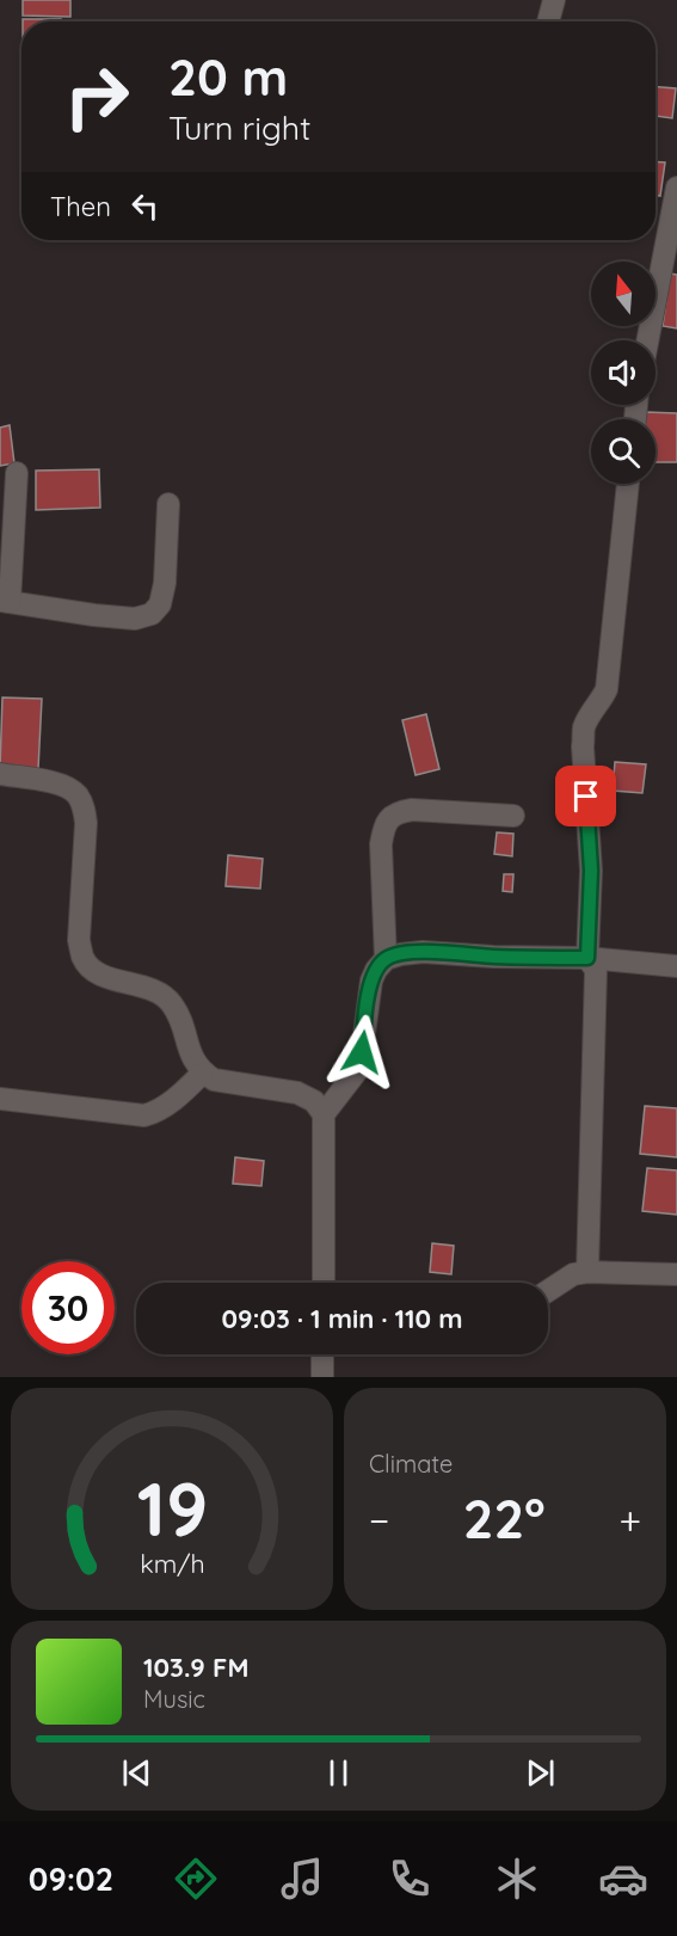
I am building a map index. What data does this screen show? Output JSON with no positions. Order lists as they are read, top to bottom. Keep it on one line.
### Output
{"north":"top","page":{"turn":["20 m","Turn right"],"then":"Then","limit":"30","trip":"09:03 · 1 min · 110 m","tile":"Climate","heat":["−","22°","+"],"song":["103.9 FM","Music"],"tabs":"09:02","gauge":["19","km/h"]}}
